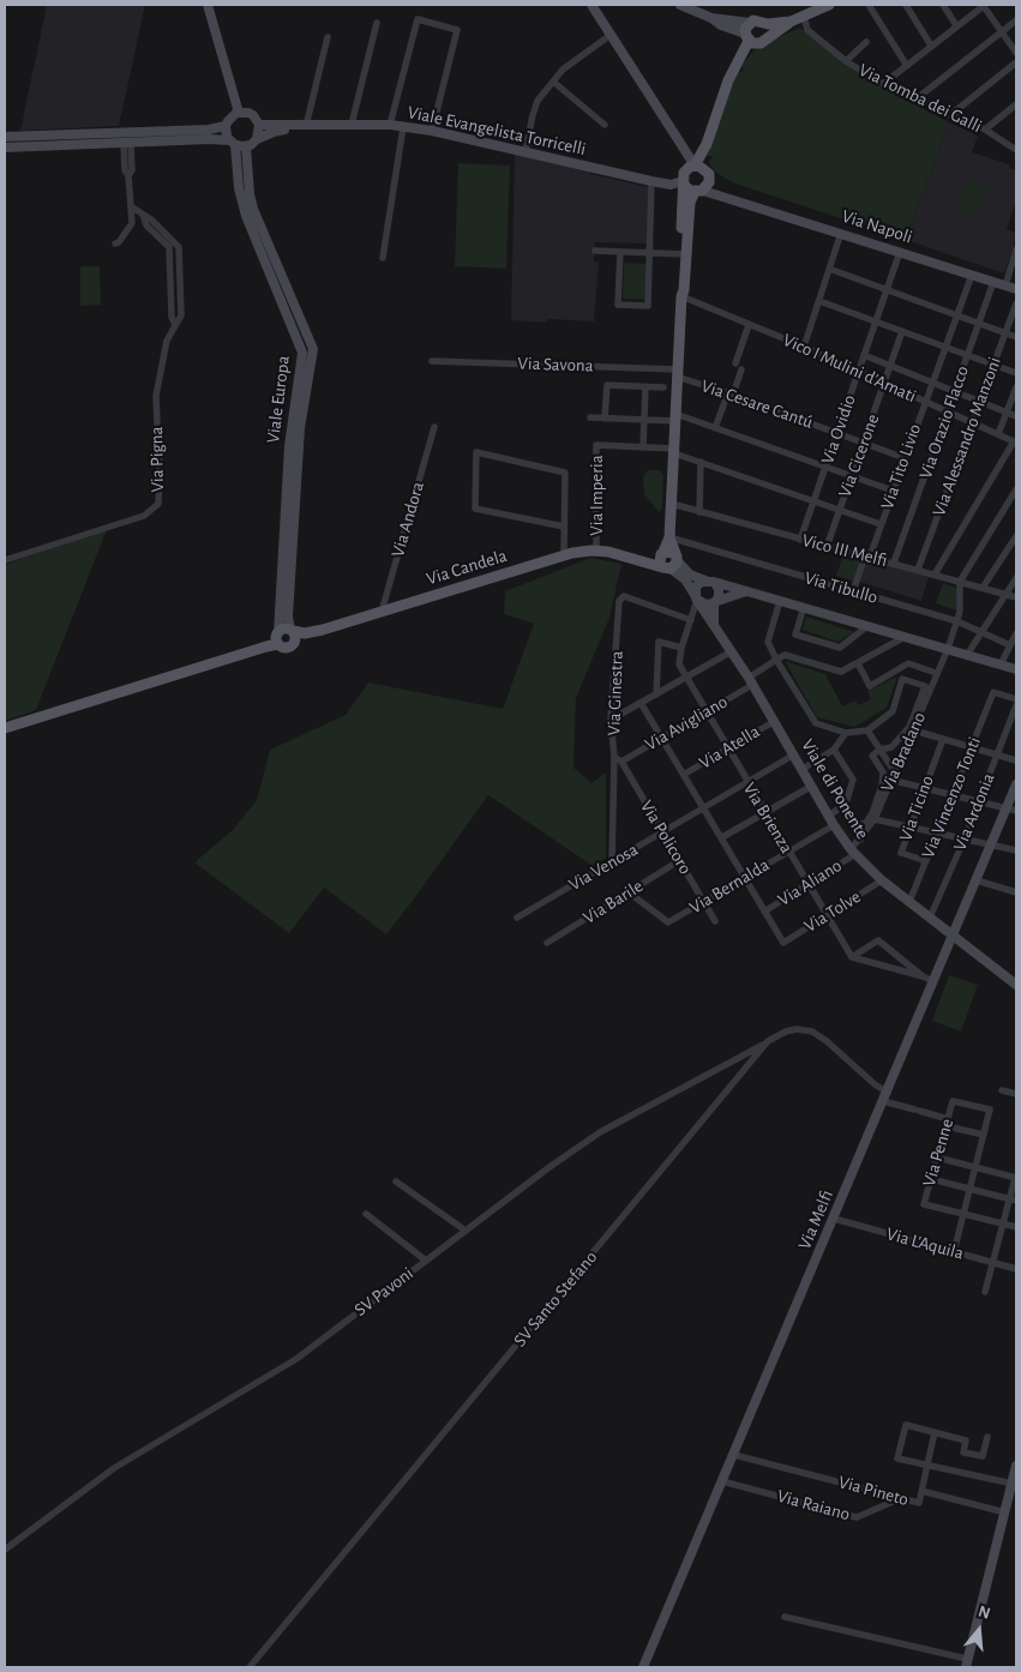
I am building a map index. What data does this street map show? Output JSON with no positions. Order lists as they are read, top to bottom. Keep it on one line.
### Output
{"streets":{"main road":["Via Candela"],"street":["Via Tomba dei Galli","Viale Evangelista Torricelli","Via Napoli","Via Savona","Vico I Mulini d'Amati","Viale Europa","Via Cesare Cantú","Via Orazio Flacco","Via Ovidio","Via Alessandro Manzoni","Via Cicerone","Via Pigna","Via Tito Livio","Via Imperia","Via Andora","Vico III Melfi","Via Tibullo","Via Ginestra","Via Avigliano","Via Atella","Via Bradano","Viale di Ponente","Via Vincenzo Tonti","Via Ticino","Via Ardonia","Via Brienza","Via Policoro","Via Venosa","Via Aliano","Via Bernalda","Via Barile","Via Tolve","Via Penne","Via Melfi","Via L'Aquila","SV Pavoni","SV Santo Stefano","Via Pineto","Via Raiano"]},"crossings":[["Viale Evangelista Torricelli","Via Napoli"],["Viale Evangelista Torricelli","Viale Europa"],["Via Napoli","Via Orazio Flacco"],["Via Napoli","Via Ovidio"],["Via Napoli","Via Tito Livio"],["Via Savona","Via Cesare Cantú"],["Vico I Mulini d'Amati","Via Orazio Flacco"],["Vico I Mulini d'Amati","Via Ovidio"],["Vico I Mulini d'Amati","Via Alessandro Manzoni"],["Vico I Mulini d'Amati","Via Cicerone"],["Vico I Mulini d'Amati","Via Tito Livio"],["Viale Europa","Via Candela"],["Via Cesare Cantú","Via Ovidio"],["Via Cesare Cantú","Via Cicerone"],["Via Cesare Cantú","Via Tito Livio"],["Via Orazio Flacco","Vico III Melfi"],["Via Ovidio","Via Imperia"],["Via Ovidio","Vico III Melfi"],["Via Alessandro Manzoni","Vico III Melfi"],["Via Cicerone","Via Imperia"],["Via Cicerone","Vico III Melfi"],["Via Tito Livio","Via Imperia"],["Via Tito Livio","Vico III Melfi"],["Via Tito Livio","Via Tibullo"],["Via Imperia","Via Candela"],["Via Andora","Via Candela"],["Vico III Melfi","Via Bradano"],["Via Candela","Viale di Ponente"],["Via Tibullo","Via Bradano"],["Via Ginestra","Via Avigliano"],["Via Ginestra","Via Policoro"],["Via Ginestra","Via Venosa"],["Via Avigliano","Viale di Ponente"],["Via Avigliano","Via Brienza"],["Via Avigliano","Via Policoro"],["Via Atella","Viale di Ponente"],["Via Atella","Via Brienza"],["Via Bradano","Viale di Ponente"],["Via Bradano","Via Aliano"],["Viale di Ponente","Via Vincenzo Tonti"],["Viale di Ponente","Via Ardonia"],["Viale di Ponente","Via Aliano"],["Viale di Ponente","Via Bernalda"],["Viale di Ponente","Via Tolve"],["Viale di Ponente","Via Melfi"],["Via Vincenzo Tonti","Via Ticino"],["Via Brienza","Via Venosa"],["Via Brienza","Via Aliano"],["Via Brienza","Via Bernalda"],["Via Brienza","Via Tolve"],["Via Policoro","Via Venosa"],["Via Policoro","Via Bernalda"],["Via Policoro","Via Barile"],["Via Aliano","Via Tolve"],["Via Bernalda","Via Barile"],["Via Penne","SV Santo Stefano"],["Via Melfi","Via L'Aquila"],["Via Melfi","SV Santo Stefano"],["Via Melfi","Via Pineto"],["Via Melfi","Via Raiano"],["SV Pavoni","SV Santo Stefano"],["Via Pineto","Via Raiano"]],"north":"top"}
